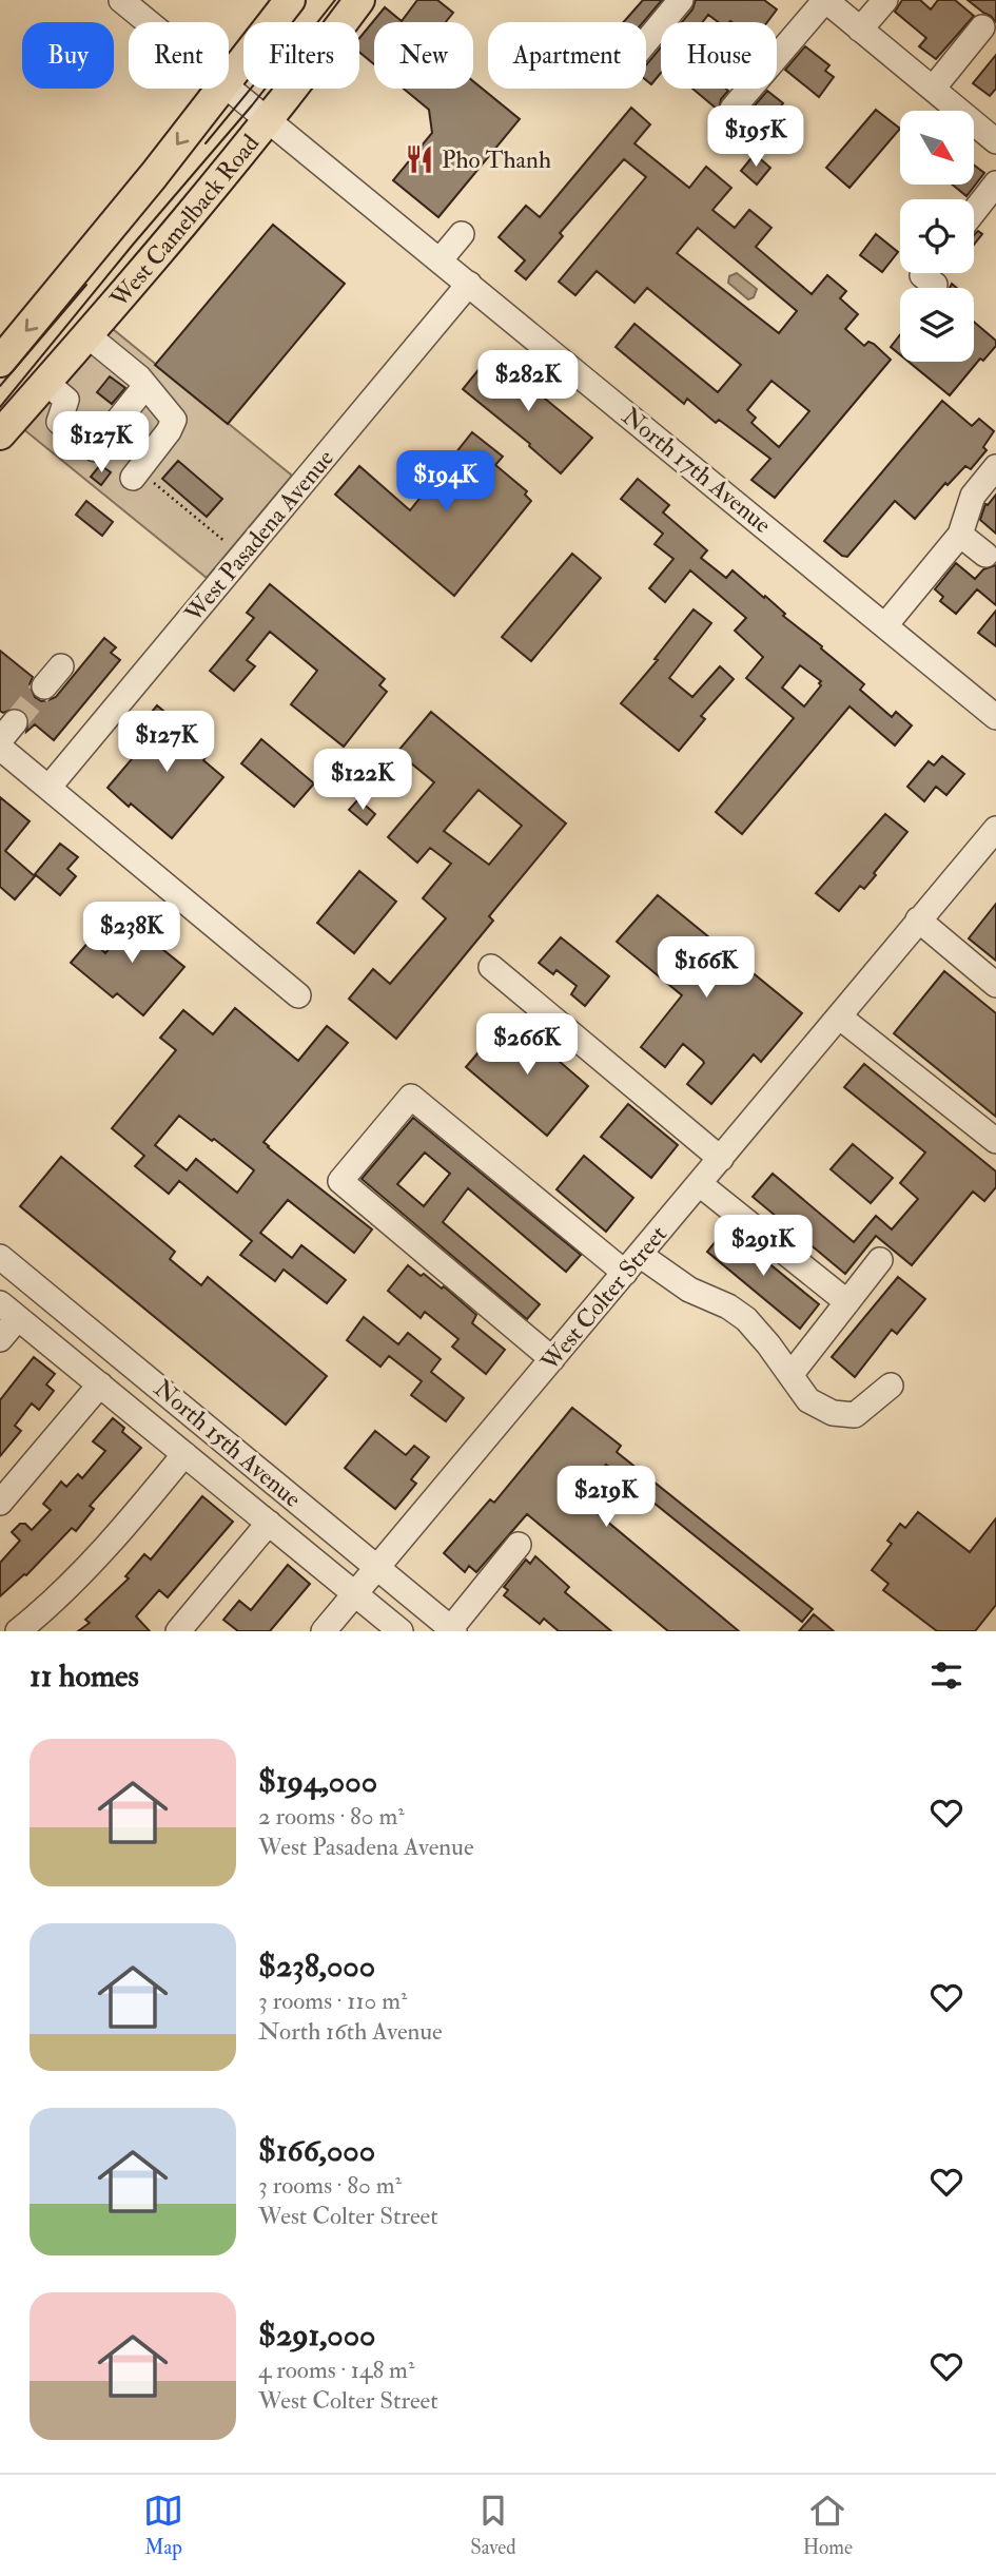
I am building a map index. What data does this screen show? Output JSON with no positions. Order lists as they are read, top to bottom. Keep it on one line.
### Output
{"streets":{"main road":["West Camelback Road"],"street":["North 17th Avenue","West Pasadena Avenue","West Colter Street","North 15th Avenue"]},"crossings":[["West Camelback Road","North 17th Avenue"],["North 17th Avenue","West Pasadena Avenue"],["West Colter Street","North 15th Avenue"]],"places":{"restaurant":["Pho Thanh"]},"north":"bottom right","page":{"chip":["Buy","Rent","Filters","New","Apartment","House"],"price":["$195K","$282K","$127K","$194K","$127K","$122K","$238K","$166K","$266K","$291K","$219K"],"heading":"11 homes","list":[{"name":"$194,000","note":"2 rooms · 80 m² · West Pasadena Avenue"},{"name":"$238,000","note":"3 rooms · 110 m² · North 16th Avenue"},{"name":"$166,000","note":"3 rooms · 80 m² · West Colter Street"},{"name":"$291,000","note":"4 rooms · 148 m² · West Colter Street"}],"tabs":["Map","Saved","Home"]}}
